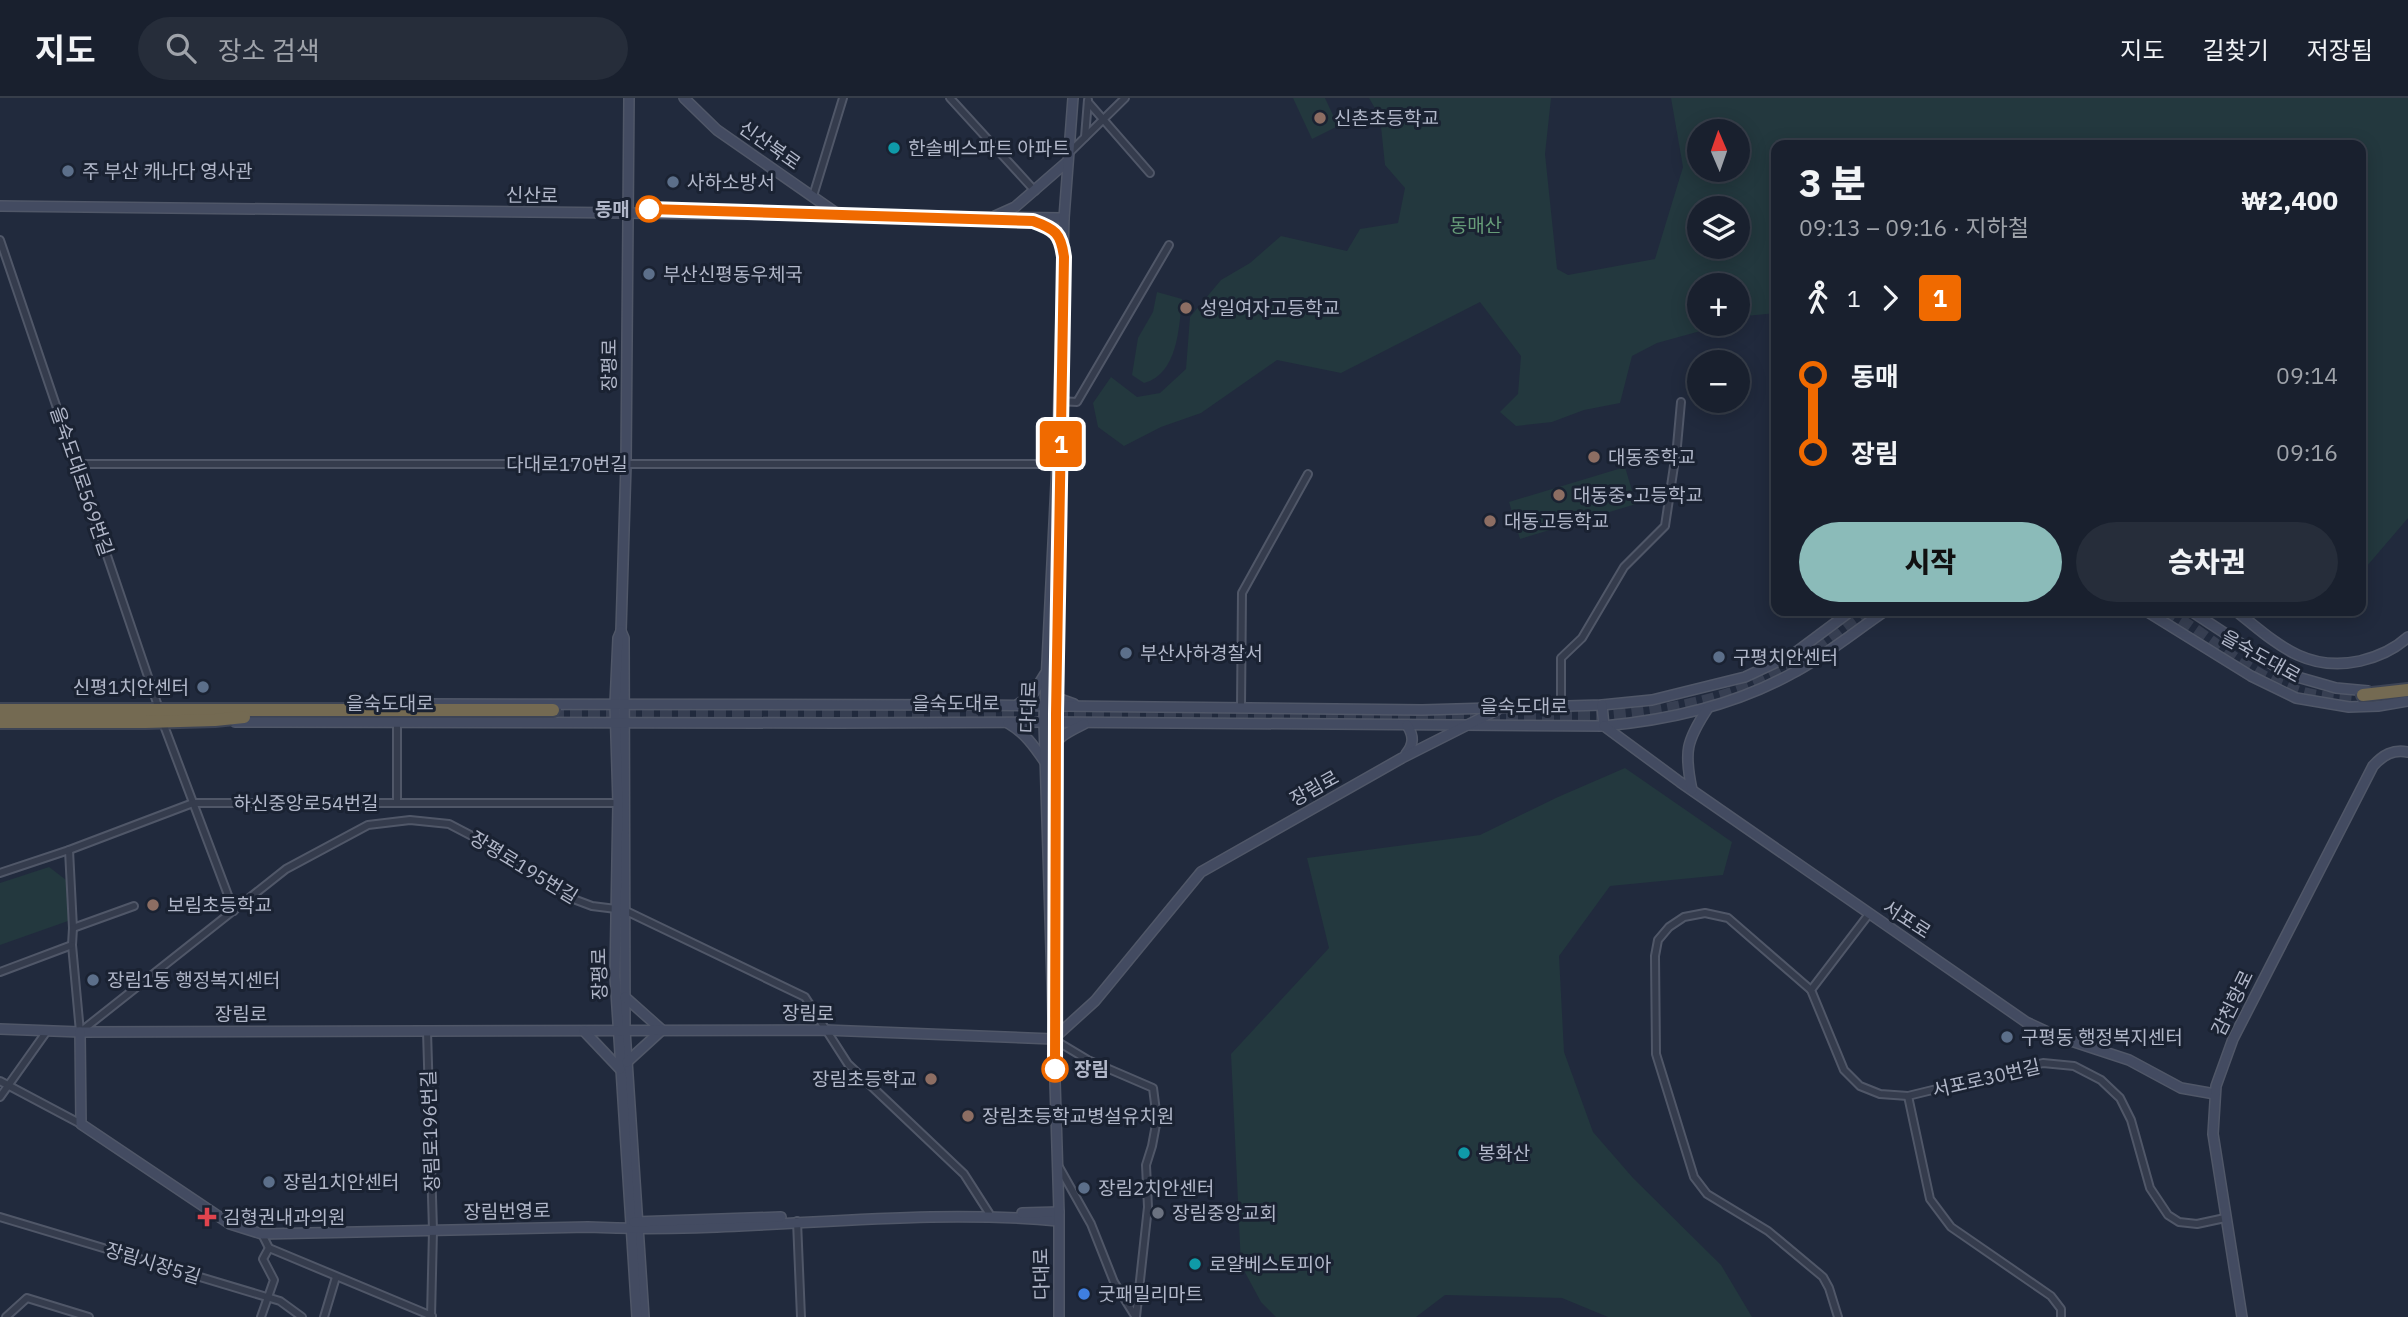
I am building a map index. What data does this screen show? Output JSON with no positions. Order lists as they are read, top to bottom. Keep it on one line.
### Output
{"streets":{"highway":["을숙도대로"],"street":["신산북로","신산로","장평로","다대로170번길","을숙도대로569번길","다대로","장림로","하신중앙로54번길","장평로195번길","서포로","감천항로","서포로30번길","장림로196번길","장림번영로","장림시장5길"]},"crossings":[["신산북로","신산로"],["신산로","장평로"],["신산로","다대로"],["장평로","다대로170번길"],["장평로","을숙도대로"],["장평로","장림로"],["장평로","하신중앙로54번길"],["장평로","장평로195번길"],["장평로","장림번영로"],["다대로170번길","을숙도대로569번길"],["다대로170번길","다대로"],["을숙도대로569번길","을숙도대로"],["을숙도대로569번길","하신중앙로54번길"],["을숙도대로569번길","장평로195번길"],["을숙도대로","다대로"],["을숙도대로","장림로"],["을숙도대로","서포로"],["다대로","장림로"],["장림로","장평로195번길"],["장림로","장림로196번길"],["서포로","감천항로"],["감천항로","서포로30번길"],["장림로196번길","장림번영로"]],"parks":["동매산"],"places":{"other":["신촌초등학교","한솔베스파트 아파트","주 부산 캐나다 영사관","사하소방서","동매","부산신평동우체국","성일여자고등학교","대동중학교","대동중•고등학교","대동고등학교","부산사하경찰서","구평치안센터","신평1치안센터","보림초등학교","장림1동 행정복지센터","구평동 행정복지센터","장림","장림초등학교","장림초등학교병설유치원","봉화산","장림1치안센터","장림2치안센터","장림중앙교회","로얄베스토피아","굿패밀리마트"],"health":["김형권내과의원"]},"lines":["metro line 1"],"north":"top","page":{"header":"지도","search":"장소 검색","nav":["지도","길찾기","저장됨"],"on_map":"1","map_buttons":["+","−"],"heading":["3 분","09:13 – 09:16 · 지하철","₩2,400"],"legs":["1","1"],"list":[{"name":"동매","value":"09:14"},{"name":"장림","value":"09:16"}],"buttons":["시작","승차권"]}}
